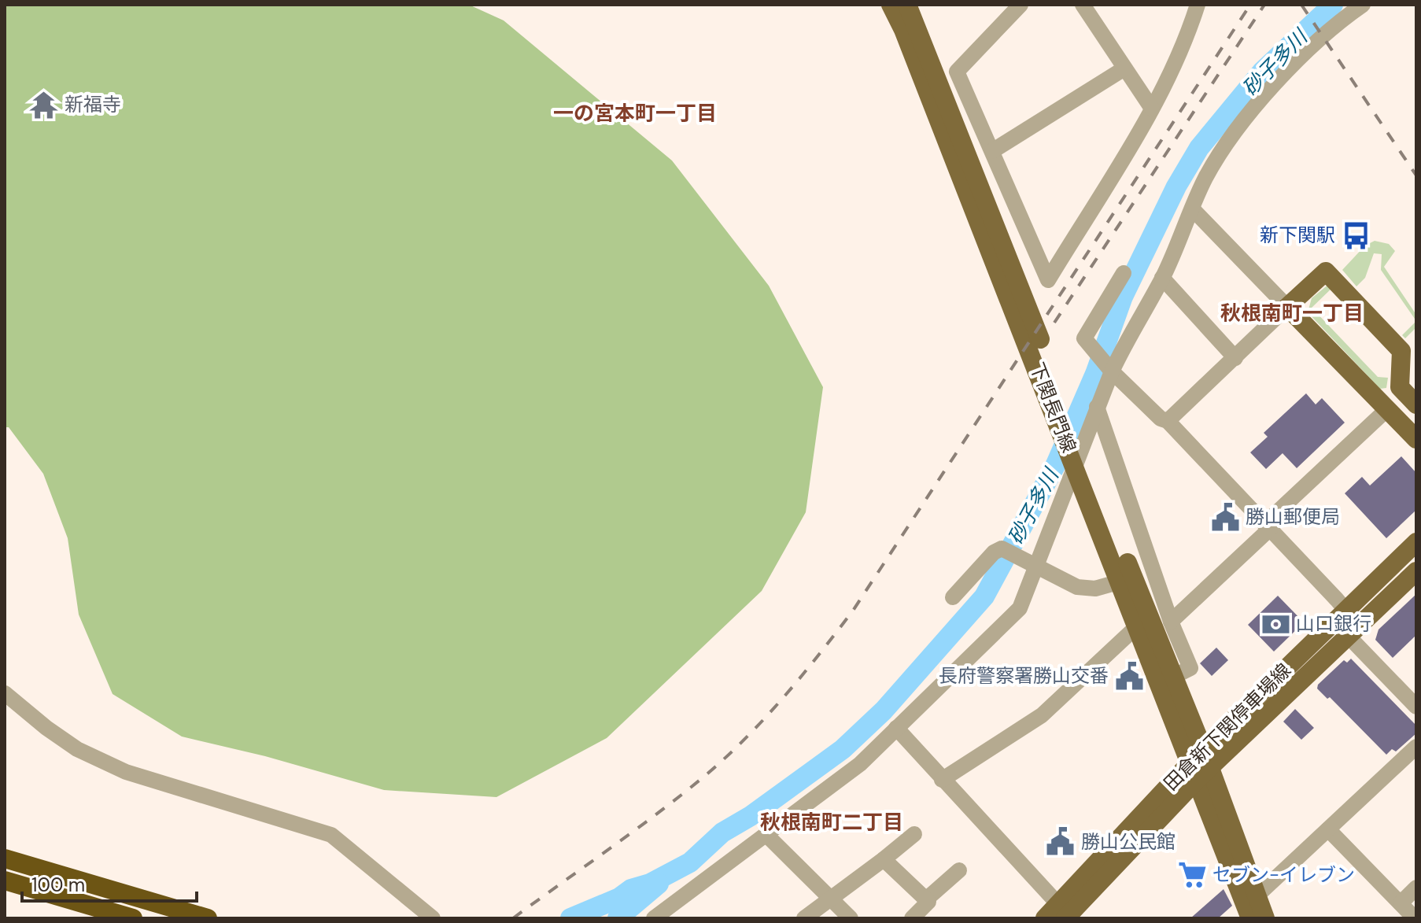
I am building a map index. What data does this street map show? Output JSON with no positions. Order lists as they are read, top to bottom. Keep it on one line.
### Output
{"streets":{"main road":["下関長門線","田倉新下関停車場線"]},"crossings":[["下関長門線","田倉新下関停車場線"]],"districts":["一の宮本町一丁目","秋根南町一丁目","秋根南町二丁目"],"water":["砂子多川"],"places":{"temple":["新福寺"],"bus stop":["新下関駅"],"public building":["勝山郵便局","長府警察署勝山交番","勝山公民館"],"bank":["山口銀行"],"supermarket":["セブン-イレブン"]},"scale_bar":"100 m"}
